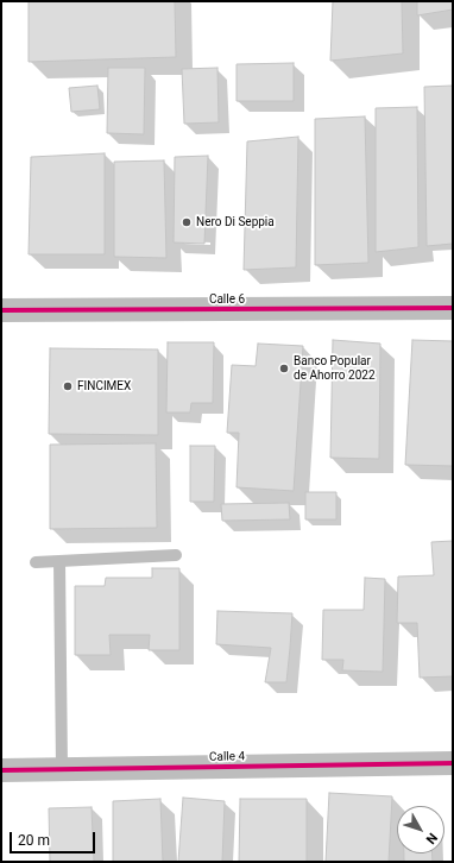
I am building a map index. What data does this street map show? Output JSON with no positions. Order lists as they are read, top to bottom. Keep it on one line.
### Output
{"streets":{"street":["Calle 6","Calle 4"]},"places":["Nero Di Seppia","Banco Popular de Ahorro 2022","FINCIMEX"],"scale_bar":"20 m","north":"bottom right"}
